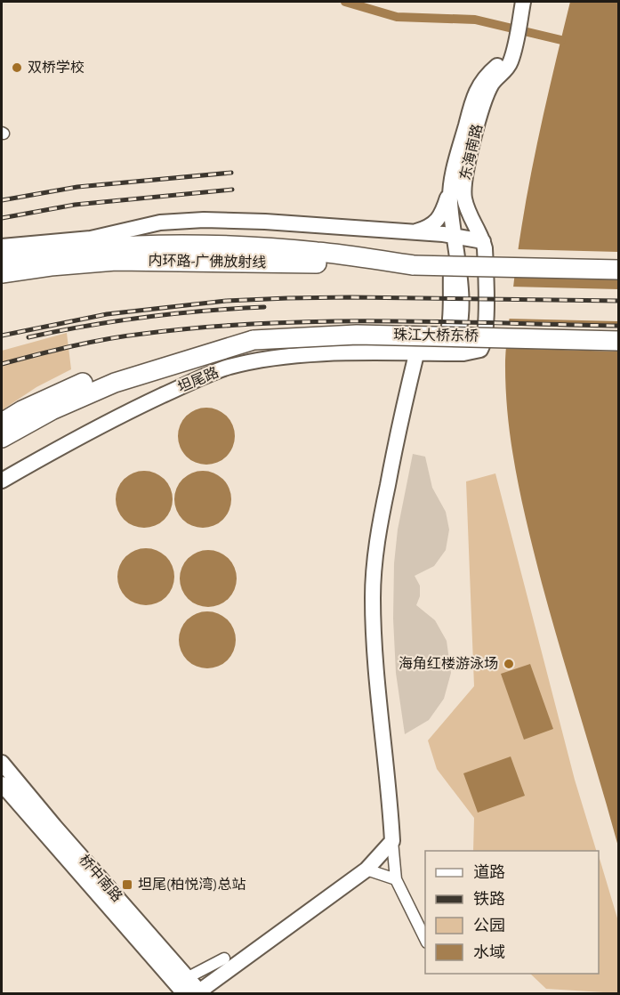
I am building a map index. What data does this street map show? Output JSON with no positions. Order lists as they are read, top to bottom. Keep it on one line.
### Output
{"streets":{"highway":["内环路-广佛放射线","珠江大桥东桥"],"street":["东海南路","坦尾路","桥中南路"]},"crossings":[["东海南路","坦尾路"]],"places":{"other":["双桥学校","海角红楼游泳场"],"transit":["坦尾(柏悦湾)总站"]},"legend":["道路","铁路","公园","水域"]}
